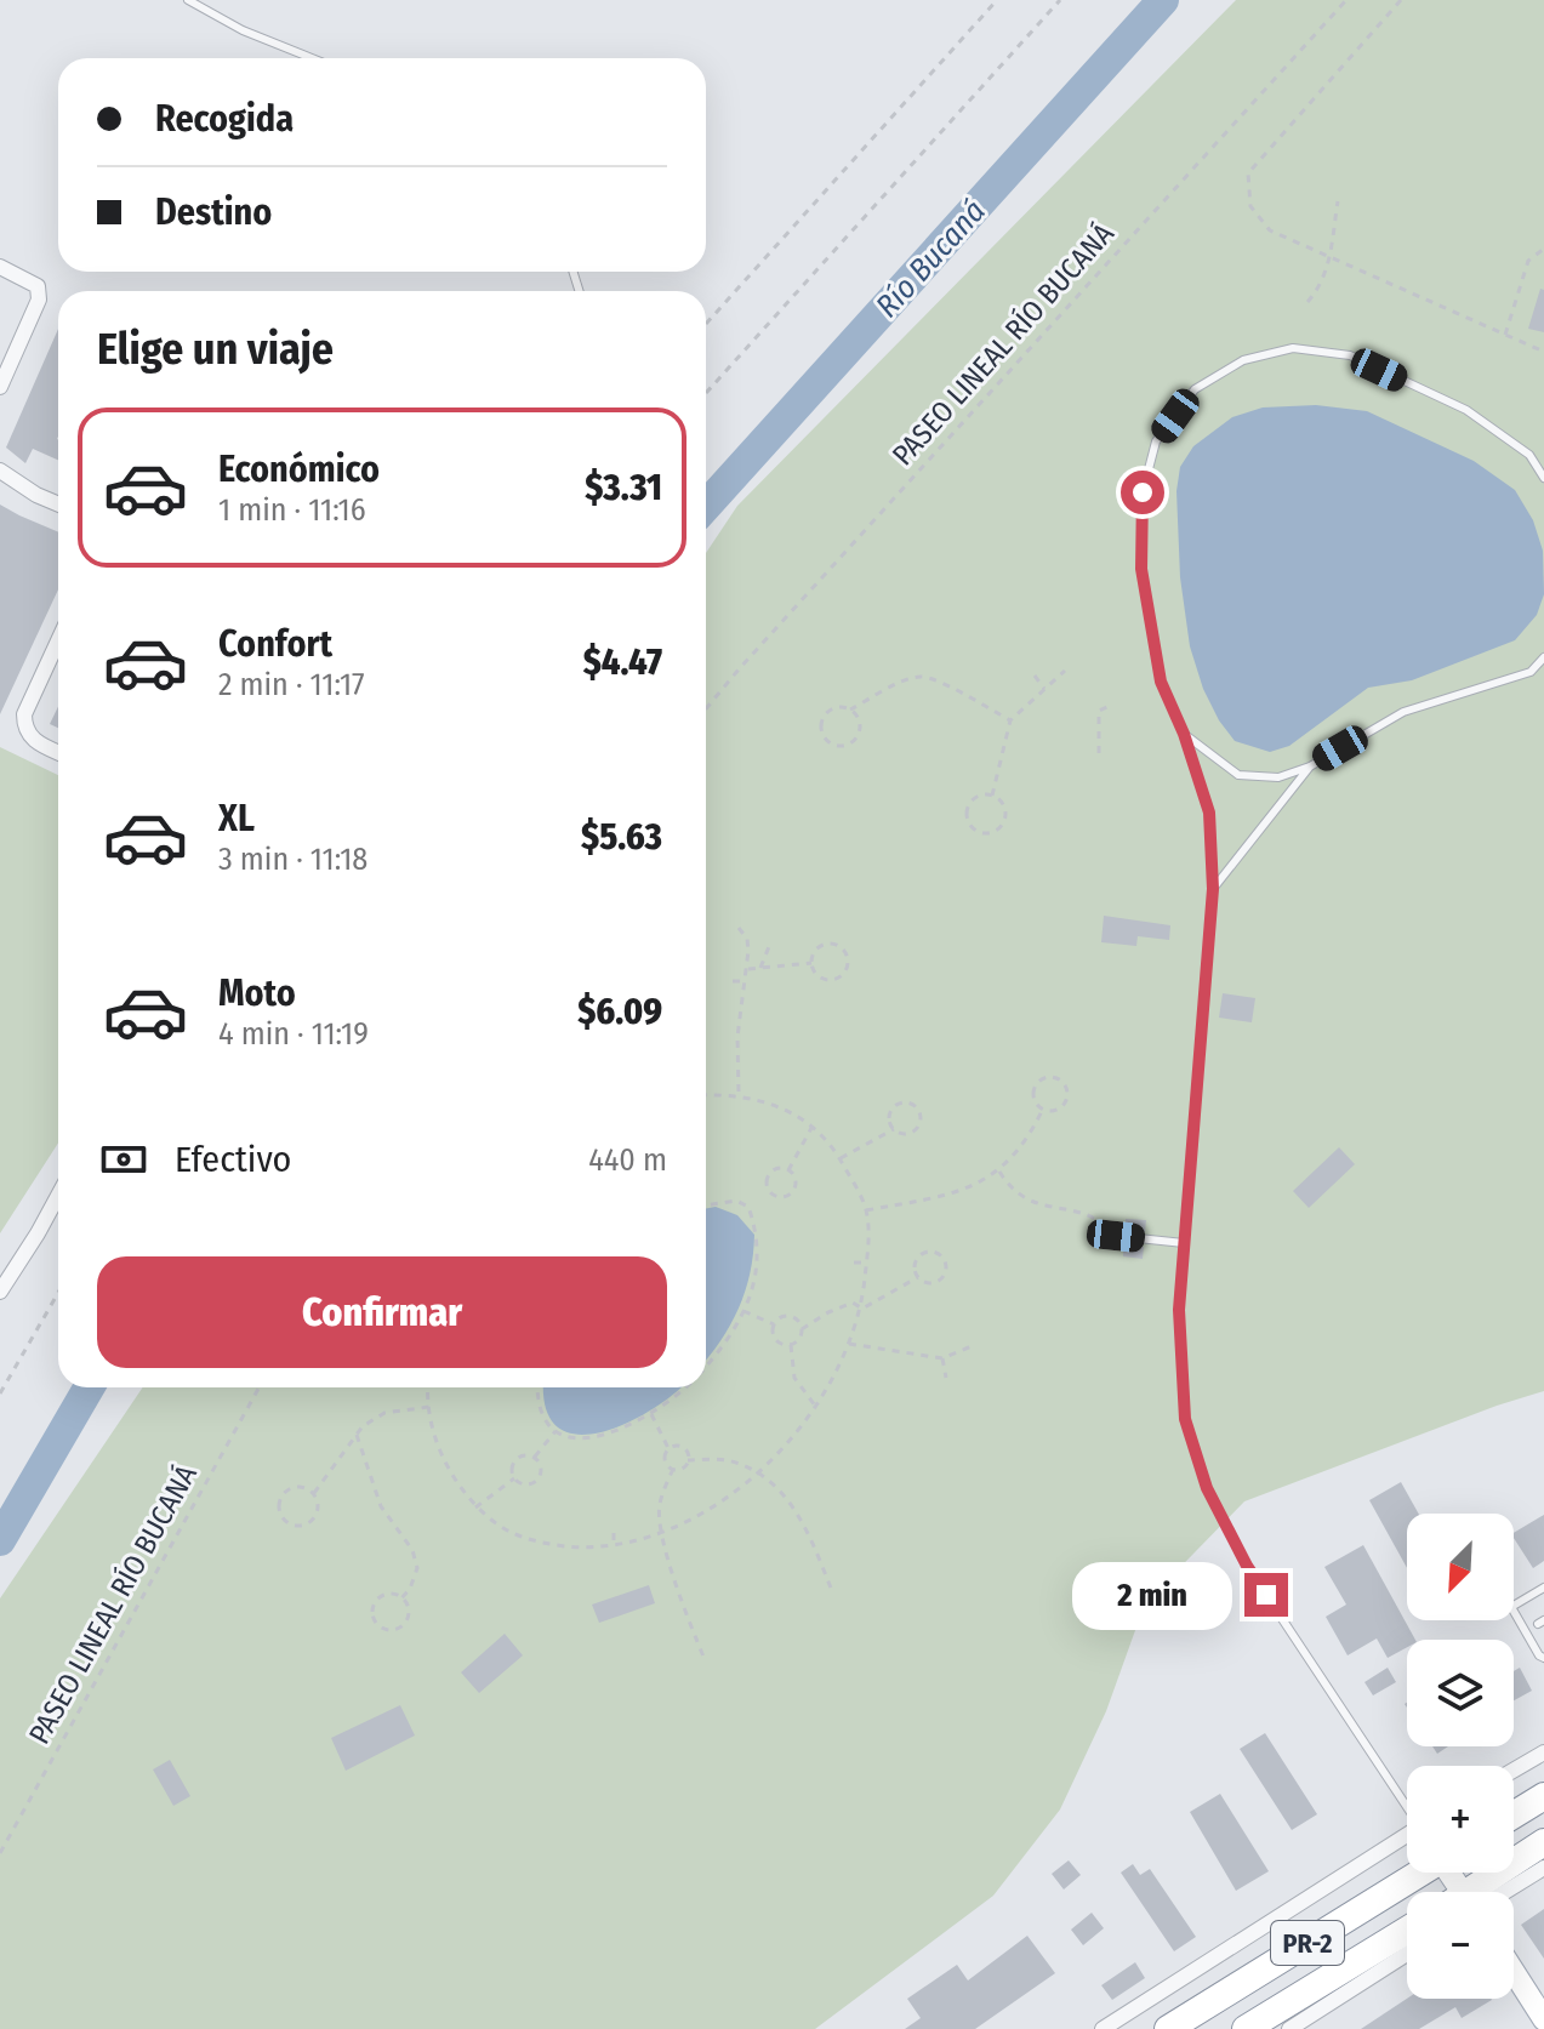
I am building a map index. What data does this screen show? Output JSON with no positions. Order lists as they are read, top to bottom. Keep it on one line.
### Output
{"streets":{"highway":["PR-2"],"path":["PASEO LINEAL RÍO BUCANÁ"]},"water":["Río Bucaná"],"north":"bottom left","page":{"banner":["Recogida","Destino"],"heading":"Elige un viaje","list":[{"name":"Económico","note":"1 min · 11:16","value":"$3.31"},{"name":"Confort","note":"2 min · 11:17","value":"$4.47"},{"name":"XL","note":"3 min · 11:18","value":"$5.63"},{"name":"Moto","note":"4 min · 11:19","value":"$6.09"}],"pay":["Efectivo","440 m"],"buttons":"Confirmar","map_buttons":["+","−"],"bubble":"2 min"}}
